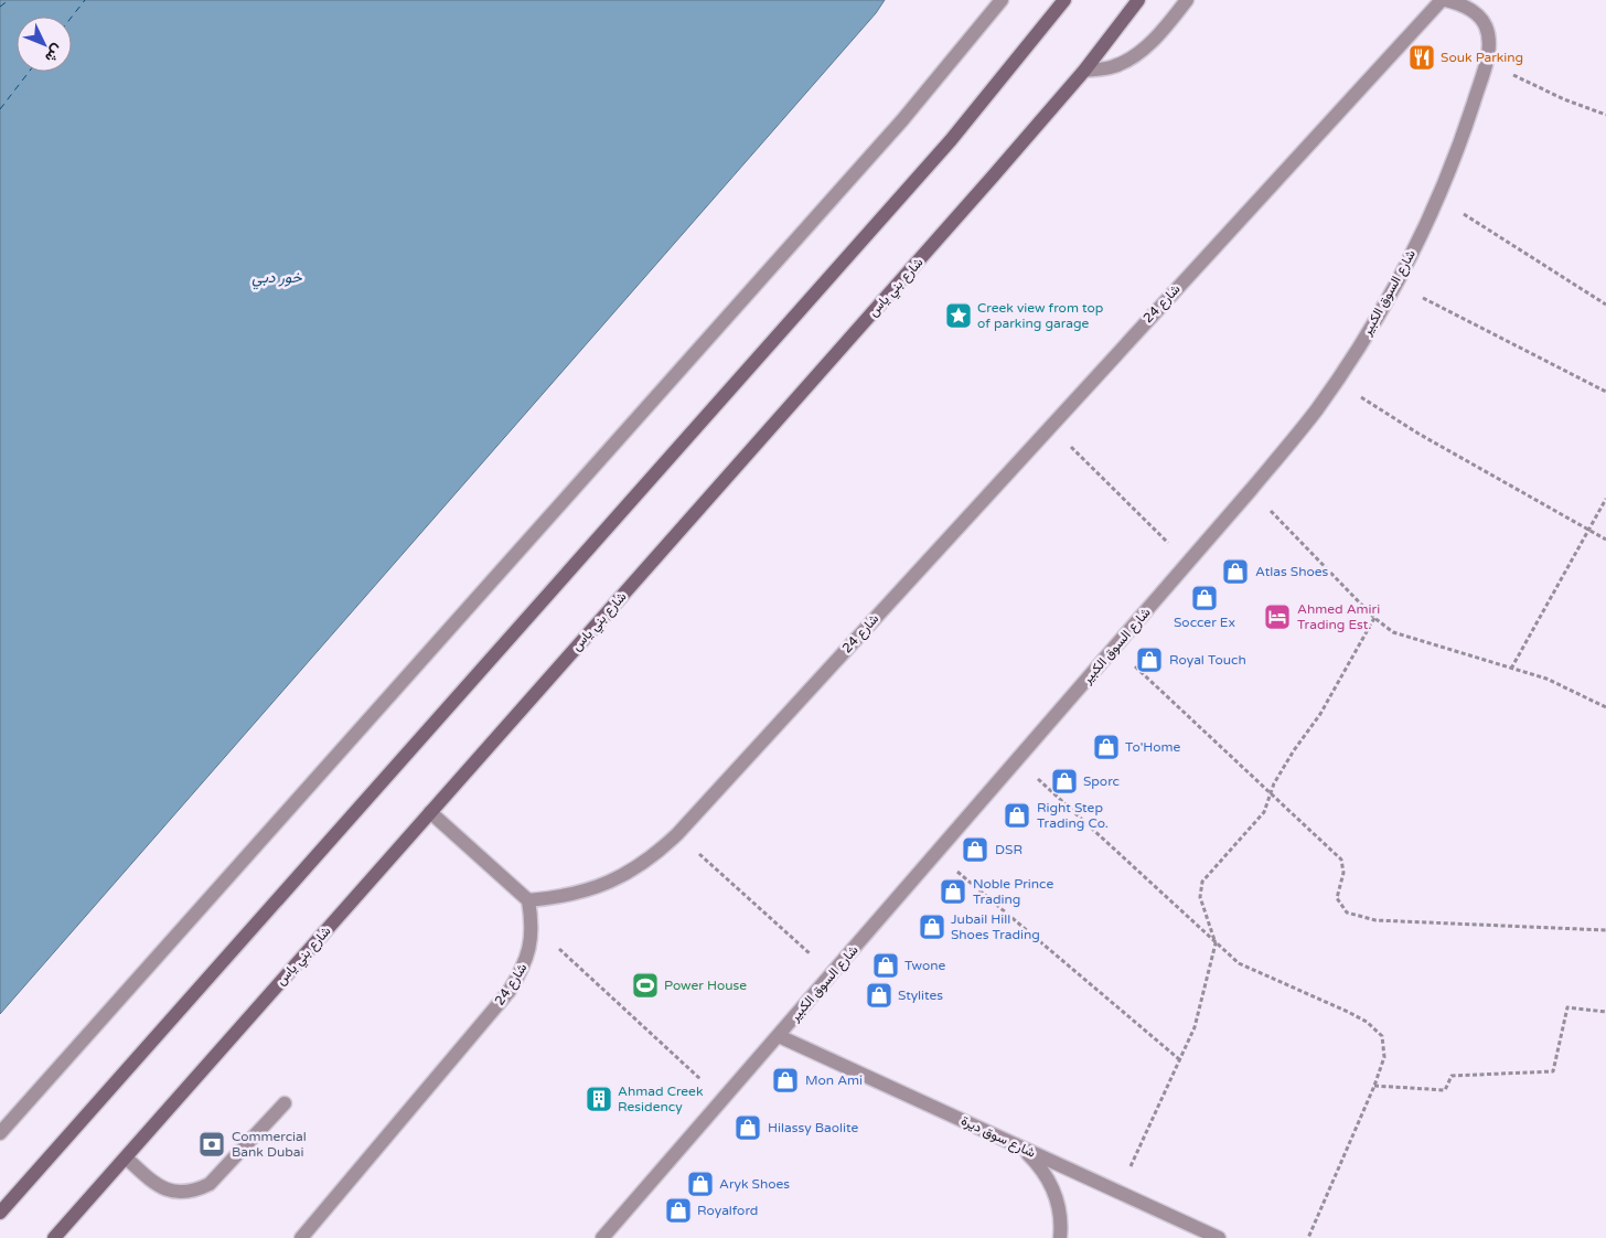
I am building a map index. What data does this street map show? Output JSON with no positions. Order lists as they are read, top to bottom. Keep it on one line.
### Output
{"streets":{"main road":["شارع بني ياس"],"street":["شارع السوق الكبير","شارع 24","شارع سوق ديرة"]},"crossings":[["شارع السوق الكبير","شارع 24"],["شارع السوق الكبير","شارع سوق ديرة"]],"water":["خور دبي"],"places":{"restaurant":["Souk Parking"],"place":["Creek view from top of parking garage"],"shop":["Atlas Shoes","Soccer Ex","Royal Touch","To'Home","Sporc","Right Step Trading Co.","DSR","Noble Prince Trading","Jubail Hill Shoes Trading","Twone","Stylites","Mon Ami","Hilassy Baolite","Aryk Shoes","Royalford"],"hotel":["Ahmed Amiri Trading Est."],"sports":["Power House"],"building":["Ahmad Creek Residency"],"bank":["Commercial Bank Dubai"]},"north":"bottom right"}
